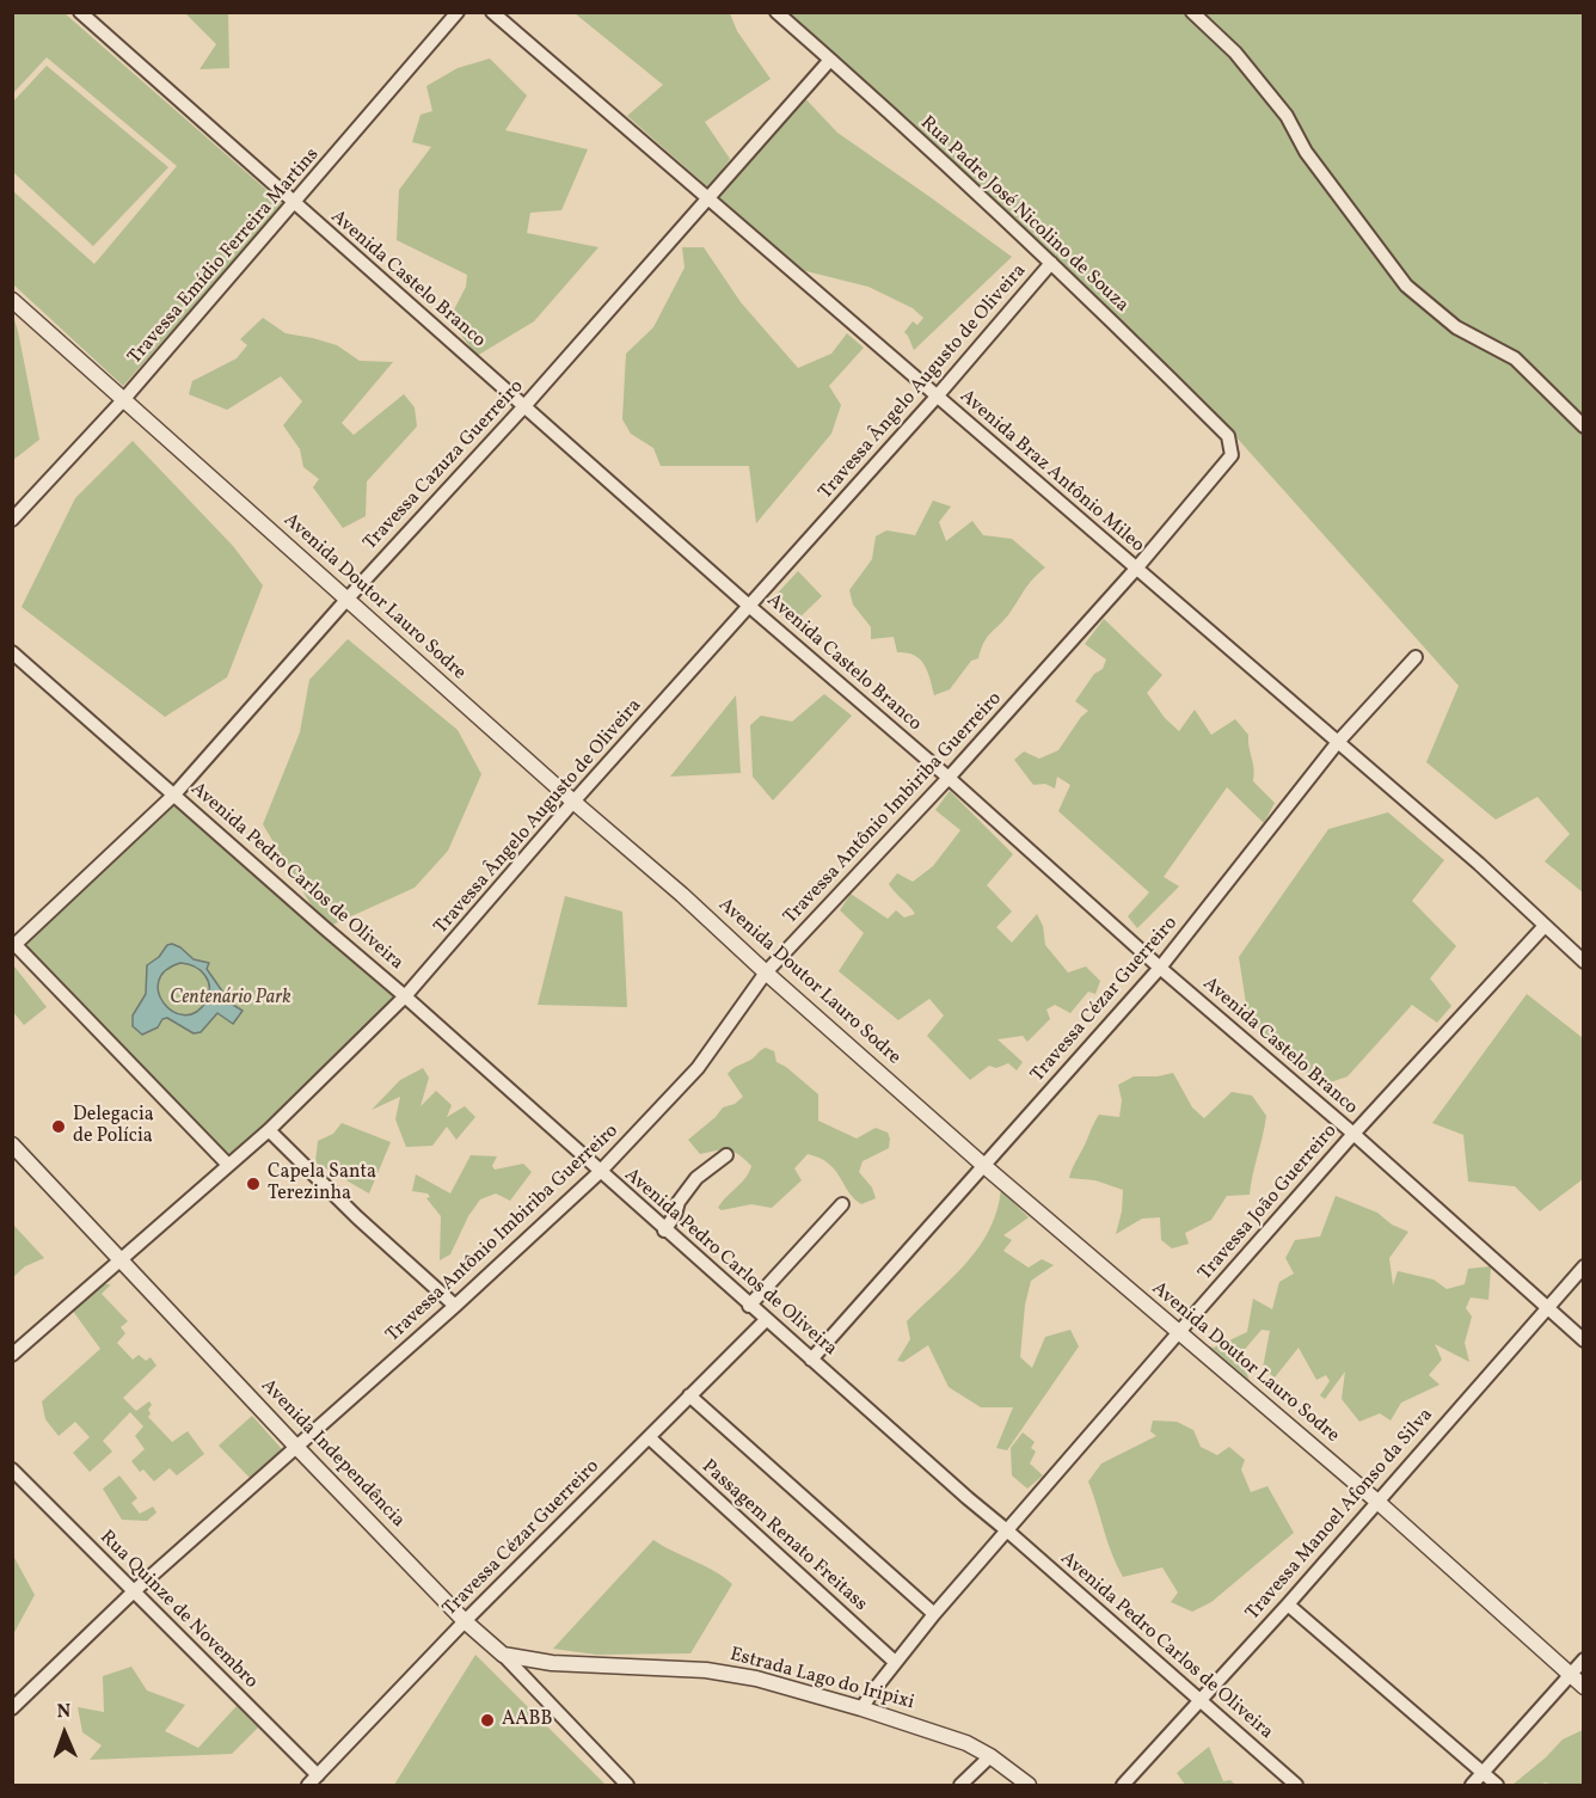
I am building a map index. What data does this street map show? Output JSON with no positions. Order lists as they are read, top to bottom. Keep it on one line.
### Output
{"streets":{"street":["Rua Padre José Nicolino de Souza","Travessa Emídio Ferreira Martins","Avenida Castelo Branco","Travessa Ângelo Augusto de Oliveira","Travessa Cazuza Guerreiro","Avenida Braz Antônio Mileo","Avenida Doutor Lauro Sodre","Travessa Antônio Imbiriba Guerreiro","Avenida Pedro Carlos de Oliveira","Travessa Cézar Guerreiro","Travessa João Guerreiro","Avenida Independência","Travessa Manoel Afonso da Silva","Passagem Renato Freitass","Rua Quinze de Novembro","Estrada Lago do Iripixi"]},"crossings":[["Rua Padre José Nicolino de Souza","Travessa Ângelo Augusto de Oliveira"],["Rua Padre José Nicolino de Souza","Travessa Cazuza Guerreiro"],["Rua Padre José Nicolino de Souza","Travessa Antônio Imbiriba Guerreiro"],["Travessa Emídio Ferreira Martins","Avenida Castelo Branco"],["Travessa Emídio Ferreira Martins","Avenida Doutor Lauro Sodre"],["Avenida Castelo Branco","Travessa Ângelo Augusto de Oliveira"],["Avenida Castelo Branco","Travessa Cazuza Guerreiro"],["Avenida Castelo Branco","Travessa Antônio Imbiriba Guerreiro"],["Avenida Castelo Branco","Travessa Cézar Guerreiro"],["Avenida Castelo Branco","Travessa João Guerreiro"],["Avenida Castelo Branco","Travessa Manoel Afonso da Silva"],["Travessa Ângelo Augusto de Oliveira","Avenida Braz Antônio Mileo"],["Travessa Ângelo Augusto de Oliveira","Avenida Doutor Lauro Sodre"],["Travessa Ângelo Augusto de Oliveira","Avenida Pedro Carlos de Oliveira"],["Travessa Ângelo Augusto de Oliveira","Avenida Independência"],["Travessa Cazuza Guerreiro","Avenida Braz Antônio Mileo"],["Travessa Cazuza Guerreiro","Avenida Doutor Lauro Sodre"],["Travessa Cazuza Guerreiro","Avenida Pedro Carlos de Oliveira"],["Avenida Braz Antônio Mileo","Travessa Antônio Imbiriba Guerreiro"],["Avenida Braz Antônio Mileo","Travessa Cézar Guerreiro"],["Avenida Braz Antônio Mileo","Travessa João Guerreiro"],["Avenida Doutor Lauro Sodre","Travessa Antônio Imbiriba Guerreiro"],["Avenida Doutor Lauro Sodre","Travessa Cézar Guerreiro"],["Avenida Doutor Lauro Sodre","Travessa João Guerreiro"],["Avenida Doutor Lauro Sodre","Travessa Manoel Afonso da Silva"],["Travessa Antônio Imbiriba Guerreiro","Avenida Pedro Carlos de Oliveira"],["Travessa Antônio Imbiriba Guerreiro","Avenida Independência"],["Travessa Antônio Imbiriba Guerreiro","Rua Quinze de Novembro"],["Avenida Pedro Carlos de Oliveira","Travessa Cézar Guerreiro"],["Avenida Pedro Carlos de Oliveira","Travessa João Guerreiro"],["Avenida Pedro Carlos de Oliveira","Travessa Manoel Afonso da Silva"],["Travessa Cézar Guerreiro","Avenida Independência"],["Travessa Cézar Guerreiro","Passagem Renato Freitass"],["Travessa Cézar Guerreiro","Rua Quinze de Novembro"],["Travessa João Guerreiro","Passagem Renato Freitass"],["Travessa João Guerreiro","Estrada Lago do Iripixi"],["Avenida Independência","Estrada Lago do Iripixi"]],"parks":["Centenário Park"],"places":["Delegacia de Polícia","Capela Santa Terezinha","AABB"],"north":"top"}
